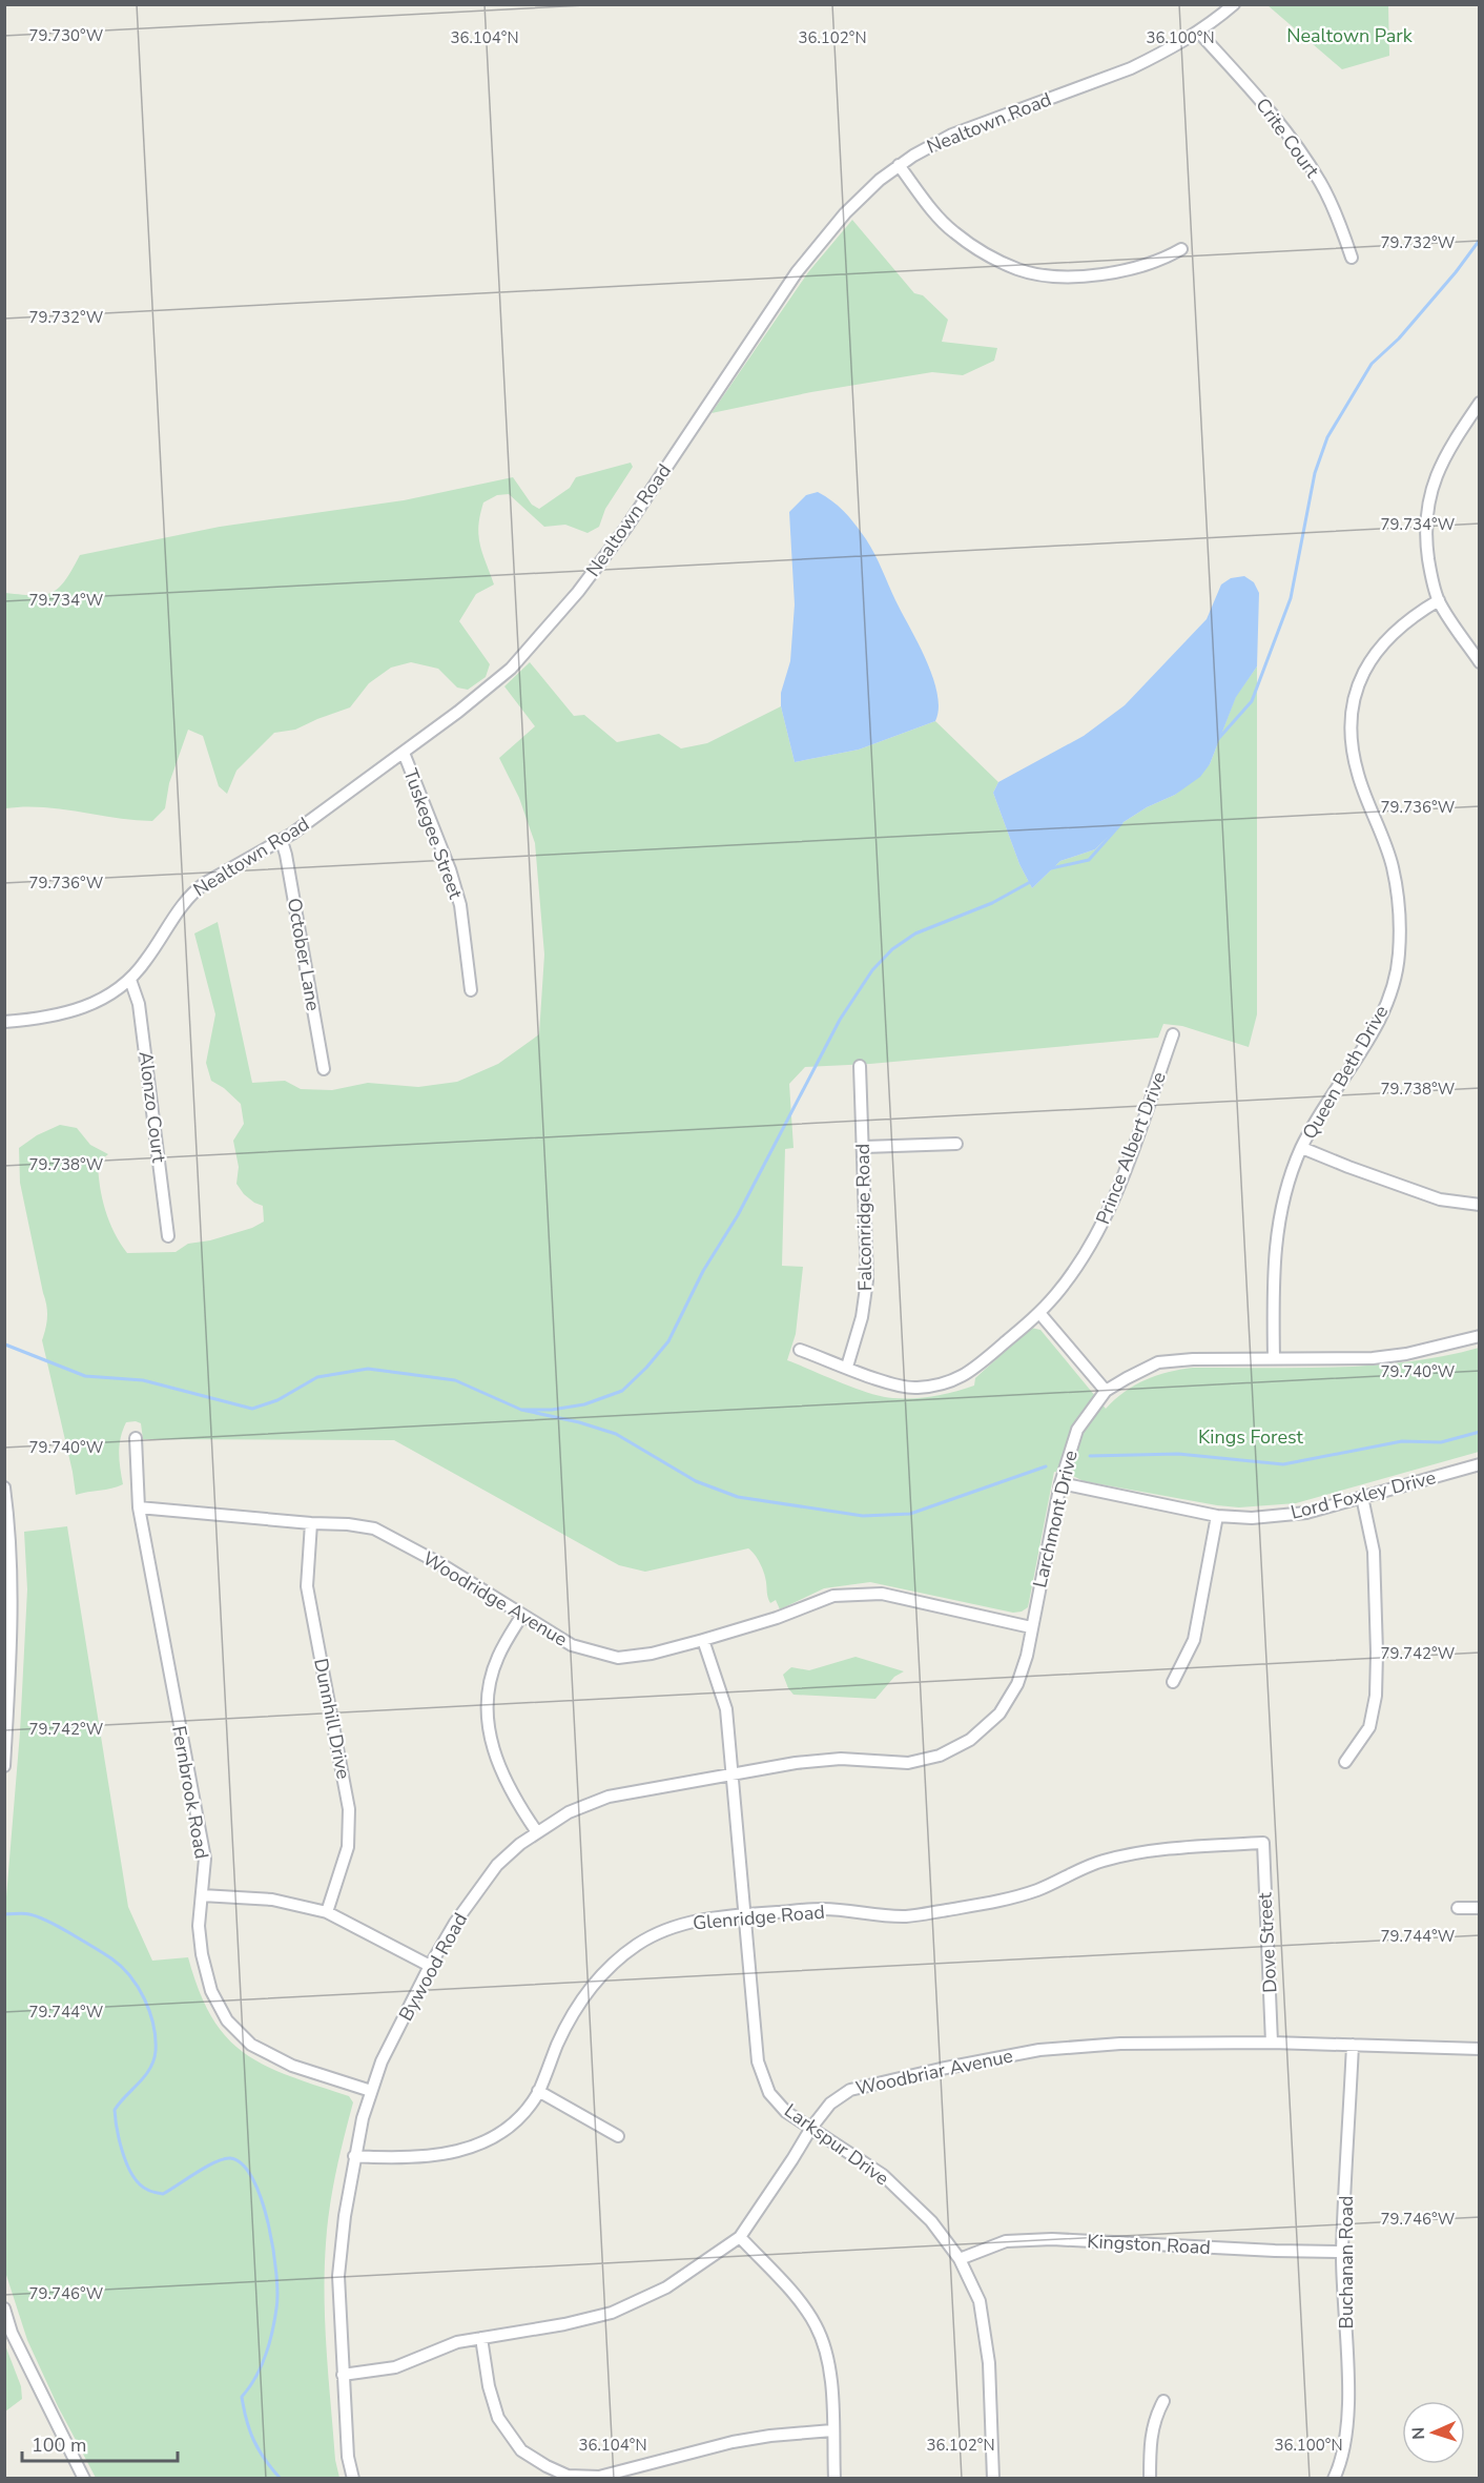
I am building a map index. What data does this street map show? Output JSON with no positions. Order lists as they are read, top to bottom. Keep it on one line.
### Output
{"streets":{"street":["Nealtown Road","Crite Court","Tuskegee Street","October Lane","Queen Beth Drive","Alonzo Court","Prince Albert Drive","Falconridge Road","Lord Foxley Drive","Larchmont Drive","Woodridge Avenue","Dunnhill Drive","Fernbrook Road","Glenridge Road","Dove Street","Bywood Road","Woodbriar Avenue","Larkspur Drive","Kingston Road","Buchanan Road"]},"crossings":[["Nealtown Road","Crite Court"],["Nealtown Road","Tuskegee Street"],["Nealtown Road","October Lane"],["Nealtown Road","Alonzo Court"],["Queen Beth Drive","Larchmont Drive"],["Prince Albert Drive","Falconridge Road"],["Lord Foxley Drive","Larchmont Drive"],["Larchmont Drive","Woodridge Avenue"],["Larchmont Drive","Bywood Road"],["Woodridge Avenue","Dunnhill Drive"],["Woodridge Avenue","Fernbrook Road"],["Woodridge Avenue","Larkspur Drive"],["Fernbrook Road","Bywood Road"],["Glenridge Road","Dove Street"],["Glenridge Road","Bywood Road"],["Glenridge Road","Larkspur Drive"],["Dove Street","Woodbriar Avenue"],["Bywood Road","Woodbriar Avenue"],["Bywood Road","Larkspur Drive"],["Woodbriar Avenue","Larkspur Drive"],["Woodbriar Avenue","Buchanan Road"],["Larkspur Drive","Kingston Road"],["Kingston Road","Buchanan Road"]],"parks":["Nealtown Park","Kings Forest"],"scale_bar":"100 m","north":"left","coordinates":["79.730°W","36.104°N","36.102°N","36.100°N","79.732°W","79.734°W","79.736°W","79.738°W","79.740°W","79.742°W","79.744°W","79.746°W"]}
